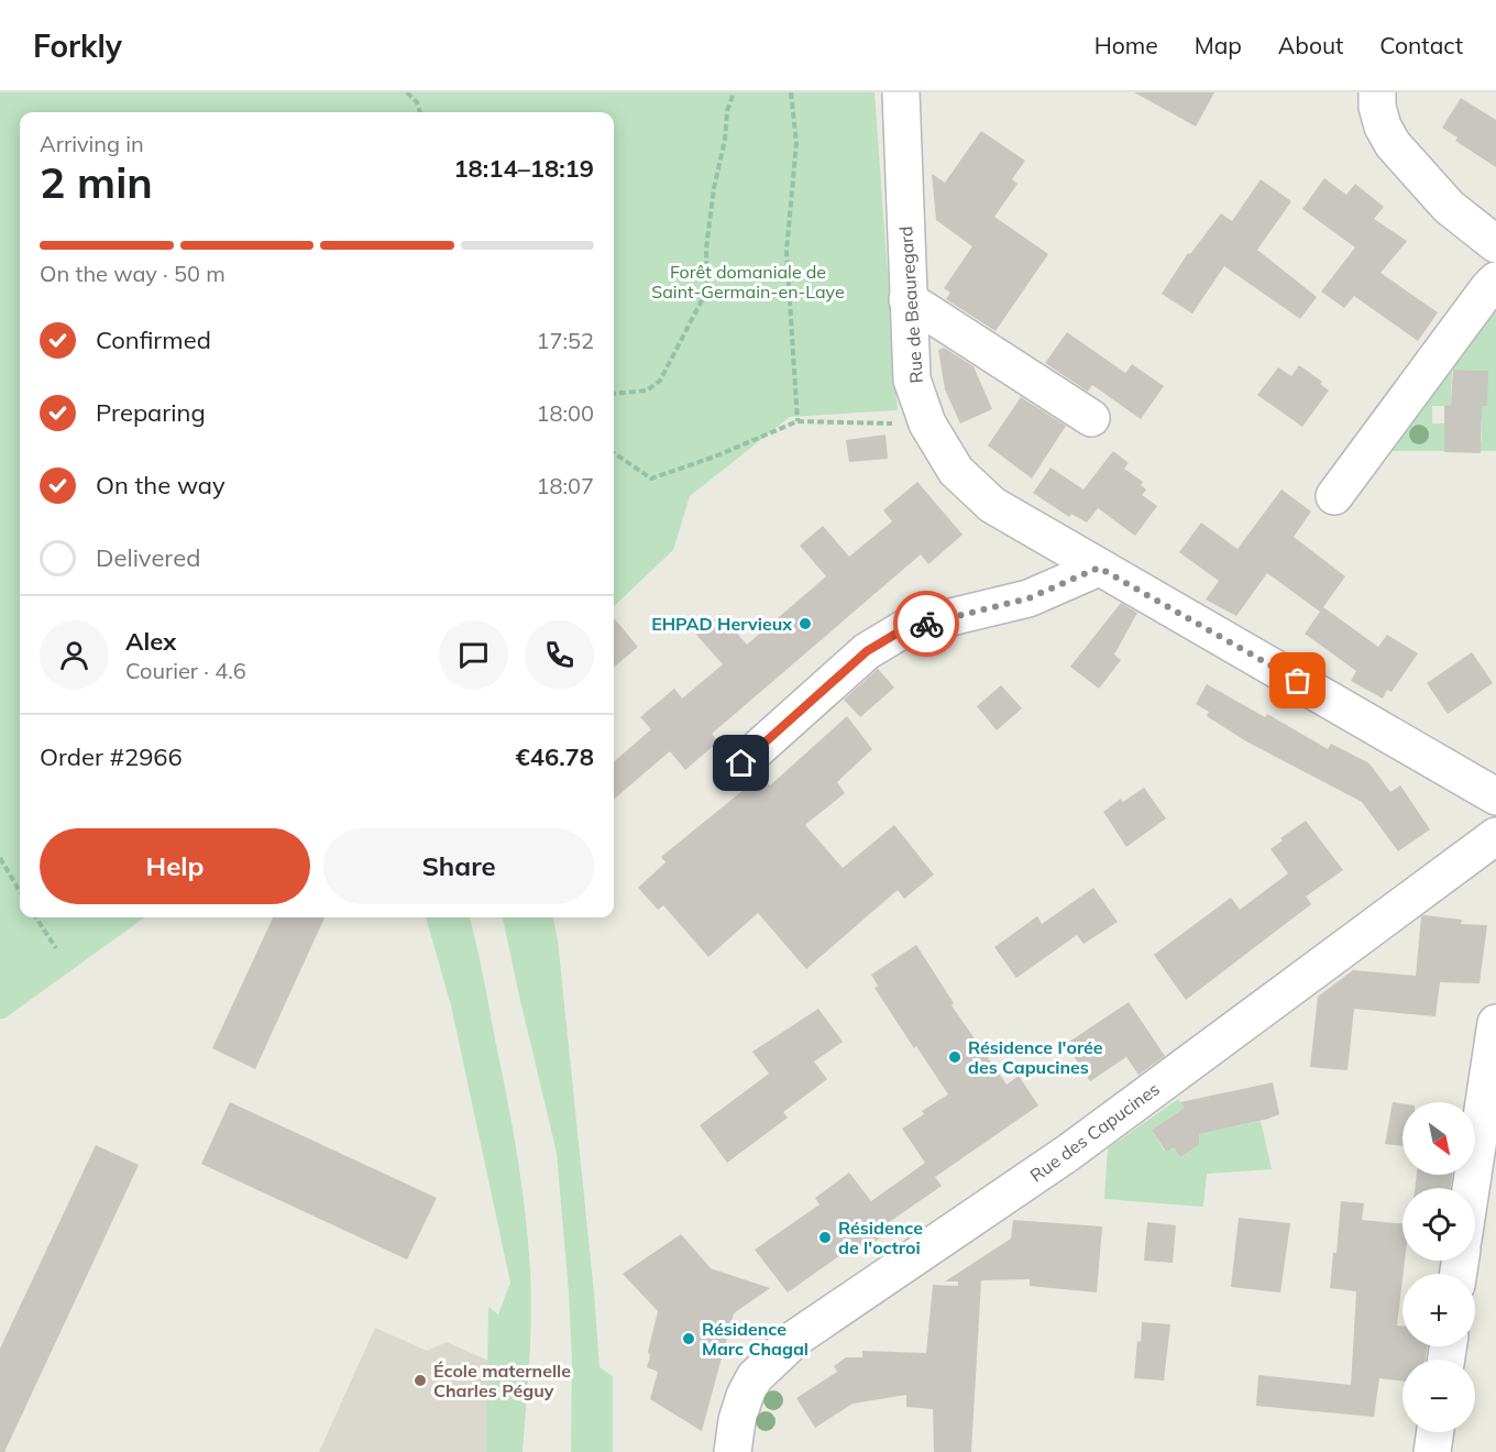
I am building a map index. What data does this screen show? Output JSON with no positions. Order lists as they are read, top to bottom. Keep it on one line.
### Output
{"streets":{"street":["Rue de Beauregard","Rue des Capucines"]},"parks":["Forêt domaniale de Saint-Germain-en-Laye"],"places":["EHPAD Hervieux","Résidence l'orée des Capucines","Résidence de l'octroi","Résidence Marc Chagal","École maternelle Charles Péguy"],"north":"bottom right","page":{"header":"Forkly","nav":["Home","Map","About","Contact"],"heading":["2 min","Arriving in","18:14–18:19"],"panel":["Alex","Courier · 4.6","Order #2966","€46.78"],"bar":"On the way · 50 m","list":[["Confirmed","17:52"],["Preparing","18:00"],["On the way","18:07"],"Delivered"],"buttons":["Help","Share"],"map_buttons":["+","−"]}}
